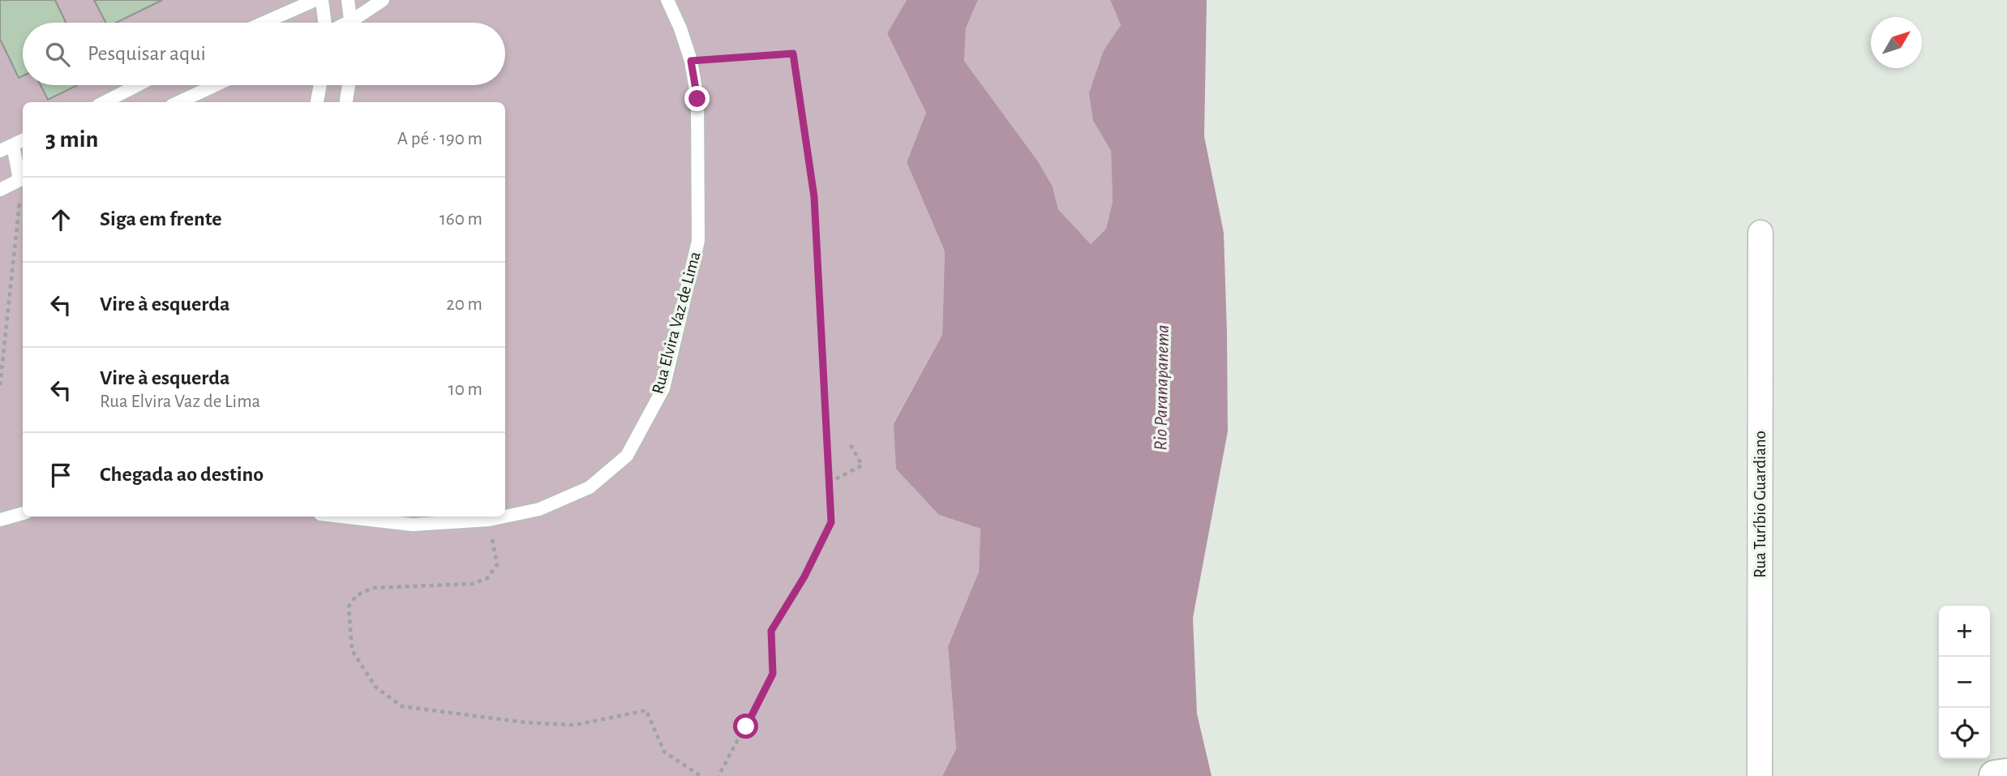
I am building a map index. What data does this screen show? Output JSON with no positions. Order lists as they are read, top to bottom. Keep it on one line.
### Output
{"streets":{"street":["Rua Turíbio Guardiano"],"lane":["Rua Elvira Vaz de Lima"]},"water":["Rio Paranapanema"],"north":"top right","page":{"search":"Pesquisar aqui","heading":["3 min","A pé · 190 m"],"list":[["Siga em frente","160 m"],["Vire à esquerda","20 m"],["Vire à esquerda","Rua Elvira Vaz de Lima","10 m"],"Chegada ao destino"],"map_buttons":["+","−"]}}
